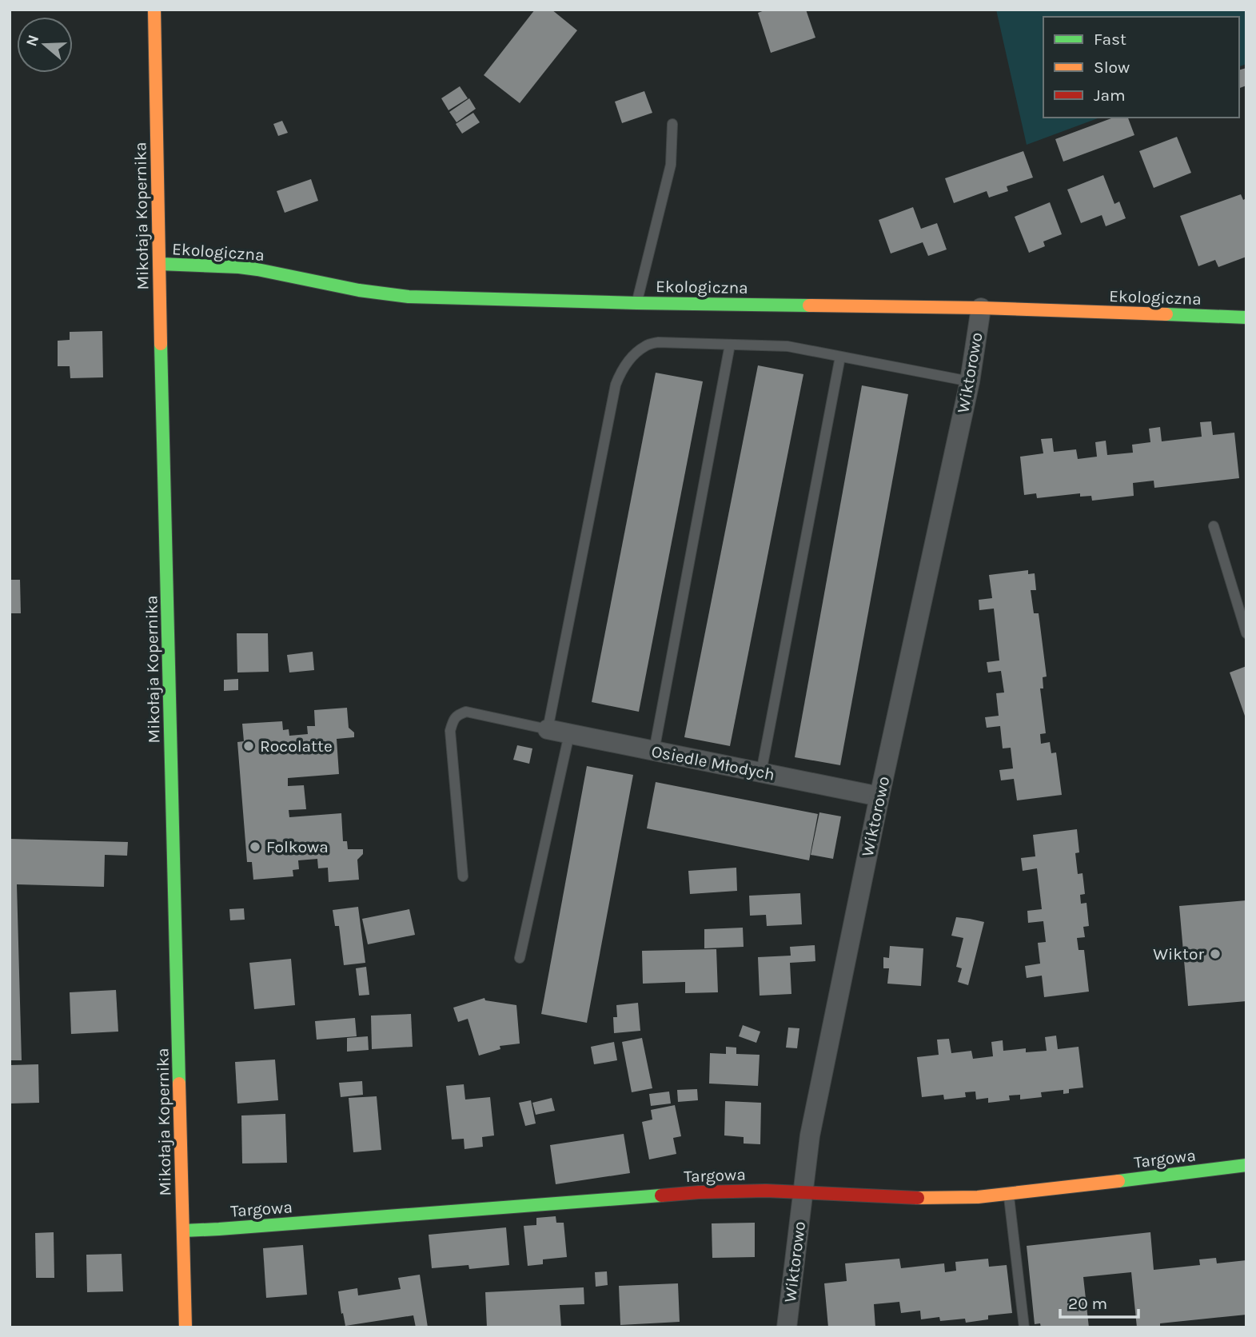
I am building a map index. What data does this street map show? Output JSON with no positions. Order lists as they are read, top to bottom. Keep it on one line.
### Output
{"streets":{"street":["Mikołaja Kopernika","Ekologiczna","Wiktorowo","Osiedle Młodych","Targowa"]},"crossings":[["Mikołaja Kopernika","Ekologiczna"],["Mikołaja Kopernika","Targowa"],["Ekologiczna","Wiktorowo"],["Wiktorowo","Osiedle Młodych"],["Wiktorowo","Targowa"]],"places":["Rocolatte","Folkowa","Wiktor"],"legend":["Fast","Slow","Jam"],"scale_bar":"20 m","north":"left"}
